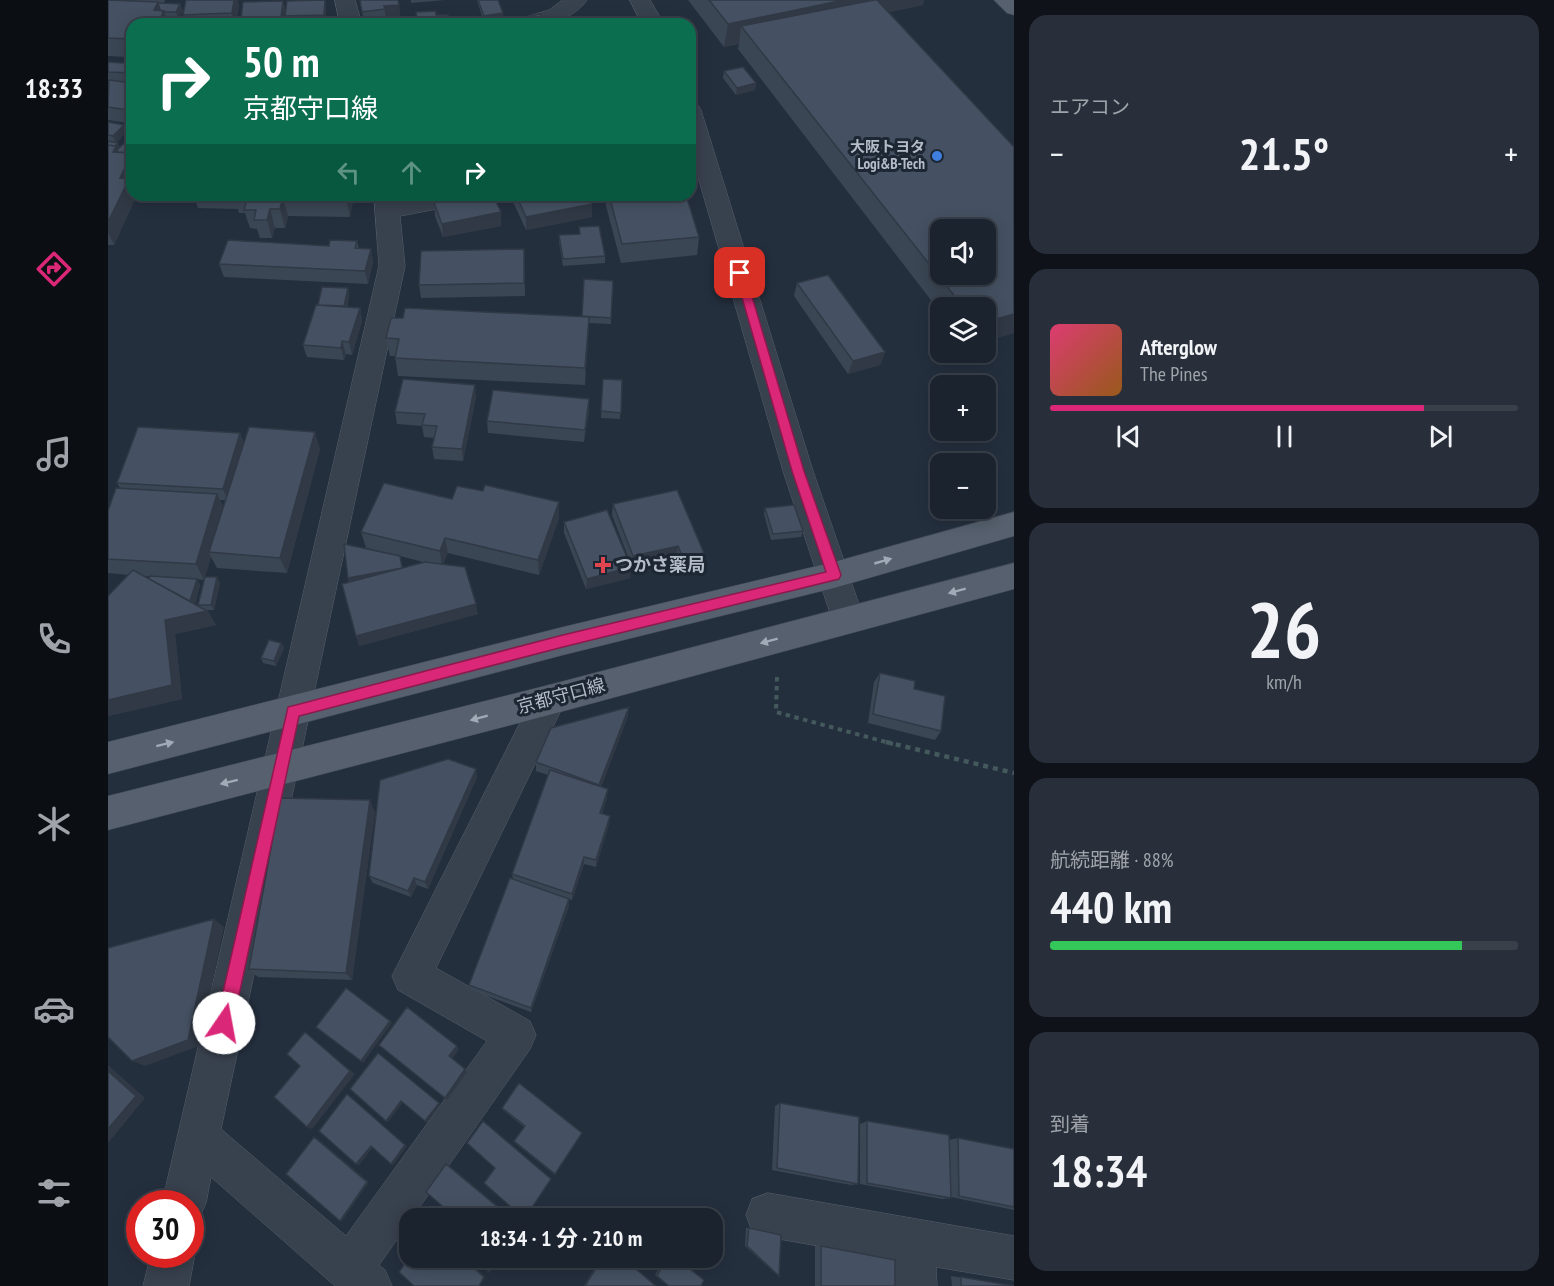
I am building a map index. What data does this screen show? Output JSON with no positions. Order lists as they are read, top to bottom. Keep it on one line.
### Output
{"streets":{"main road":["京都守口線"]},"places":{"other":["大阪トヨタ Logi&B-Tech"],"health":["つかさ薬局"]},"page":{"tabs":"18:33","tile":["エアコン",["26","km/h"],["航続距離 · 88%","440 km"],["到着","18:34"]],"turn":["50 m","京都守口線"],"heat":["−","21.5°","+"],"map_buttons":["+","−"],"song":["Afterglow","The Pines"],"limit":"30","trip":"18:34 · 1 分 · 210 m"}}
